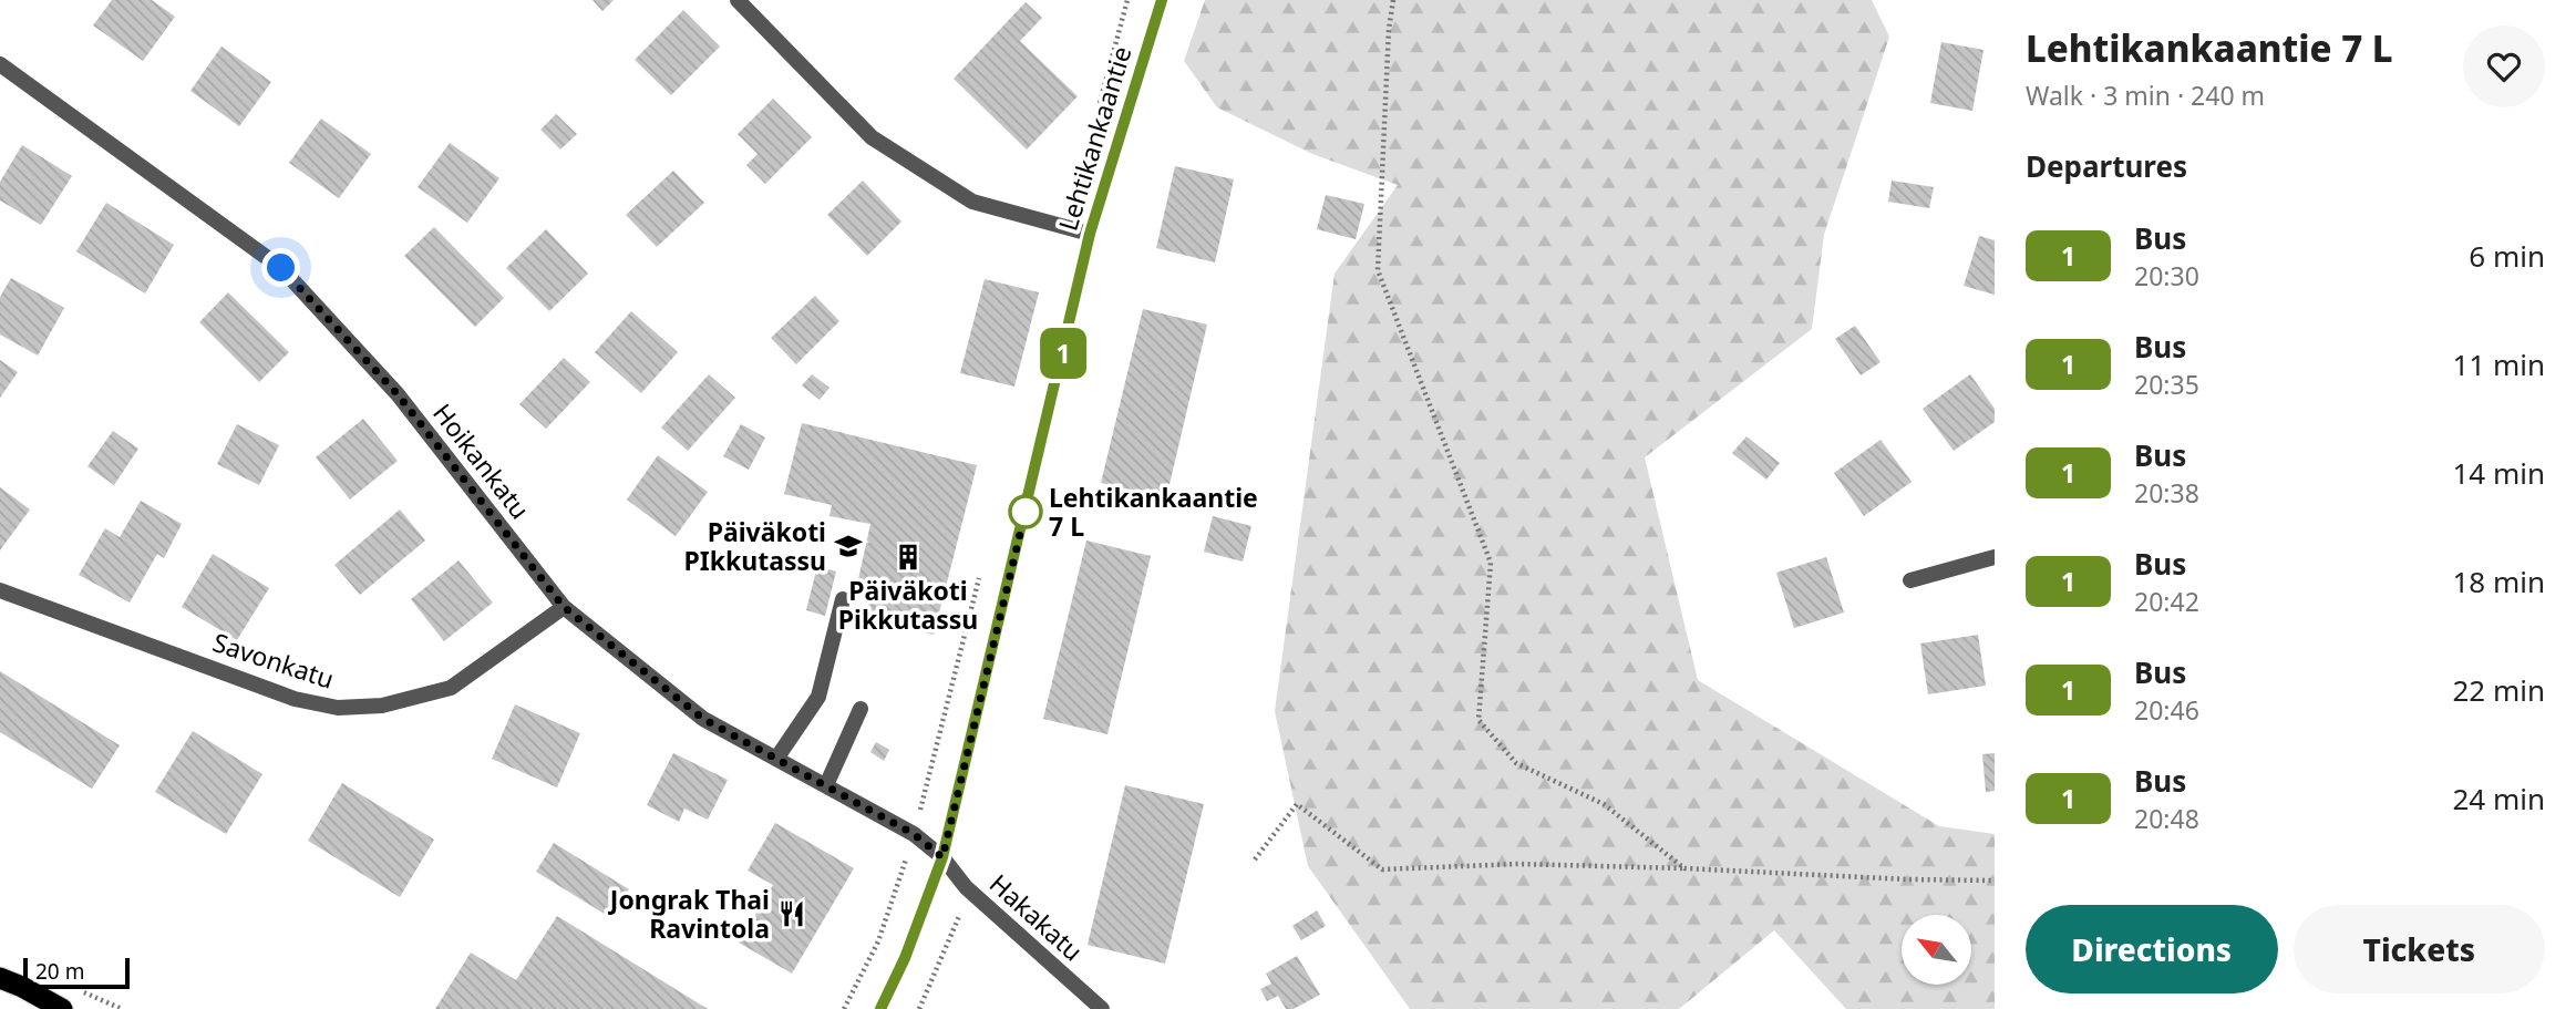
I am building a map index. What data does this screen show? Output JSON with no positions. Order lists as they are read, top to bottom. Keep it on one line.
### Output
{"streets":{"street":["Lehtikankaantie","Hoikankatu","Savonkatu","Hakakatu"]},"crossings":[["Lehtikankaantie","Hoikankatu"],["Lehtikankaantie","Hakakatu"],["Hoikankatu","Savonkatu"],["Hoikankatu","Hakakatu"]],"places":{"other":["Lehtikankaantie 7 L"],"school or university":["Päiväkoti PIkkutassu"],"building":["Päiväkoti Pikkutassu"],"restaurant":["Jongrak Thai Ravintola"]},"lines":["bus line 1"],"scale_bar":"20 m","north":"top left","page":{"on_map":"1","heading":[["Lehtikankaantie 7 L","Walk · 3 min · 240 m"],"Departures"],"list":[{"mark":"1","name":"Bus","note":"20:30","value":"6 min"},{"mark":"1","name":"Bus","note":"20:35","value":"11 min"},{"mark":"1","name":"Bus","note":"20:38","value":"14 min"},{"mark":"1","name":"Bus","note":"20:42","value":"18 min"},{"mark":"1","name":"Bus","note":"20:46","value":"22 min"},{"mark":"1","name":"Bus","note":"20:48","value":"24 min"}],"buttons":["Directions","Tickets"],"scale":"20 m"}}
